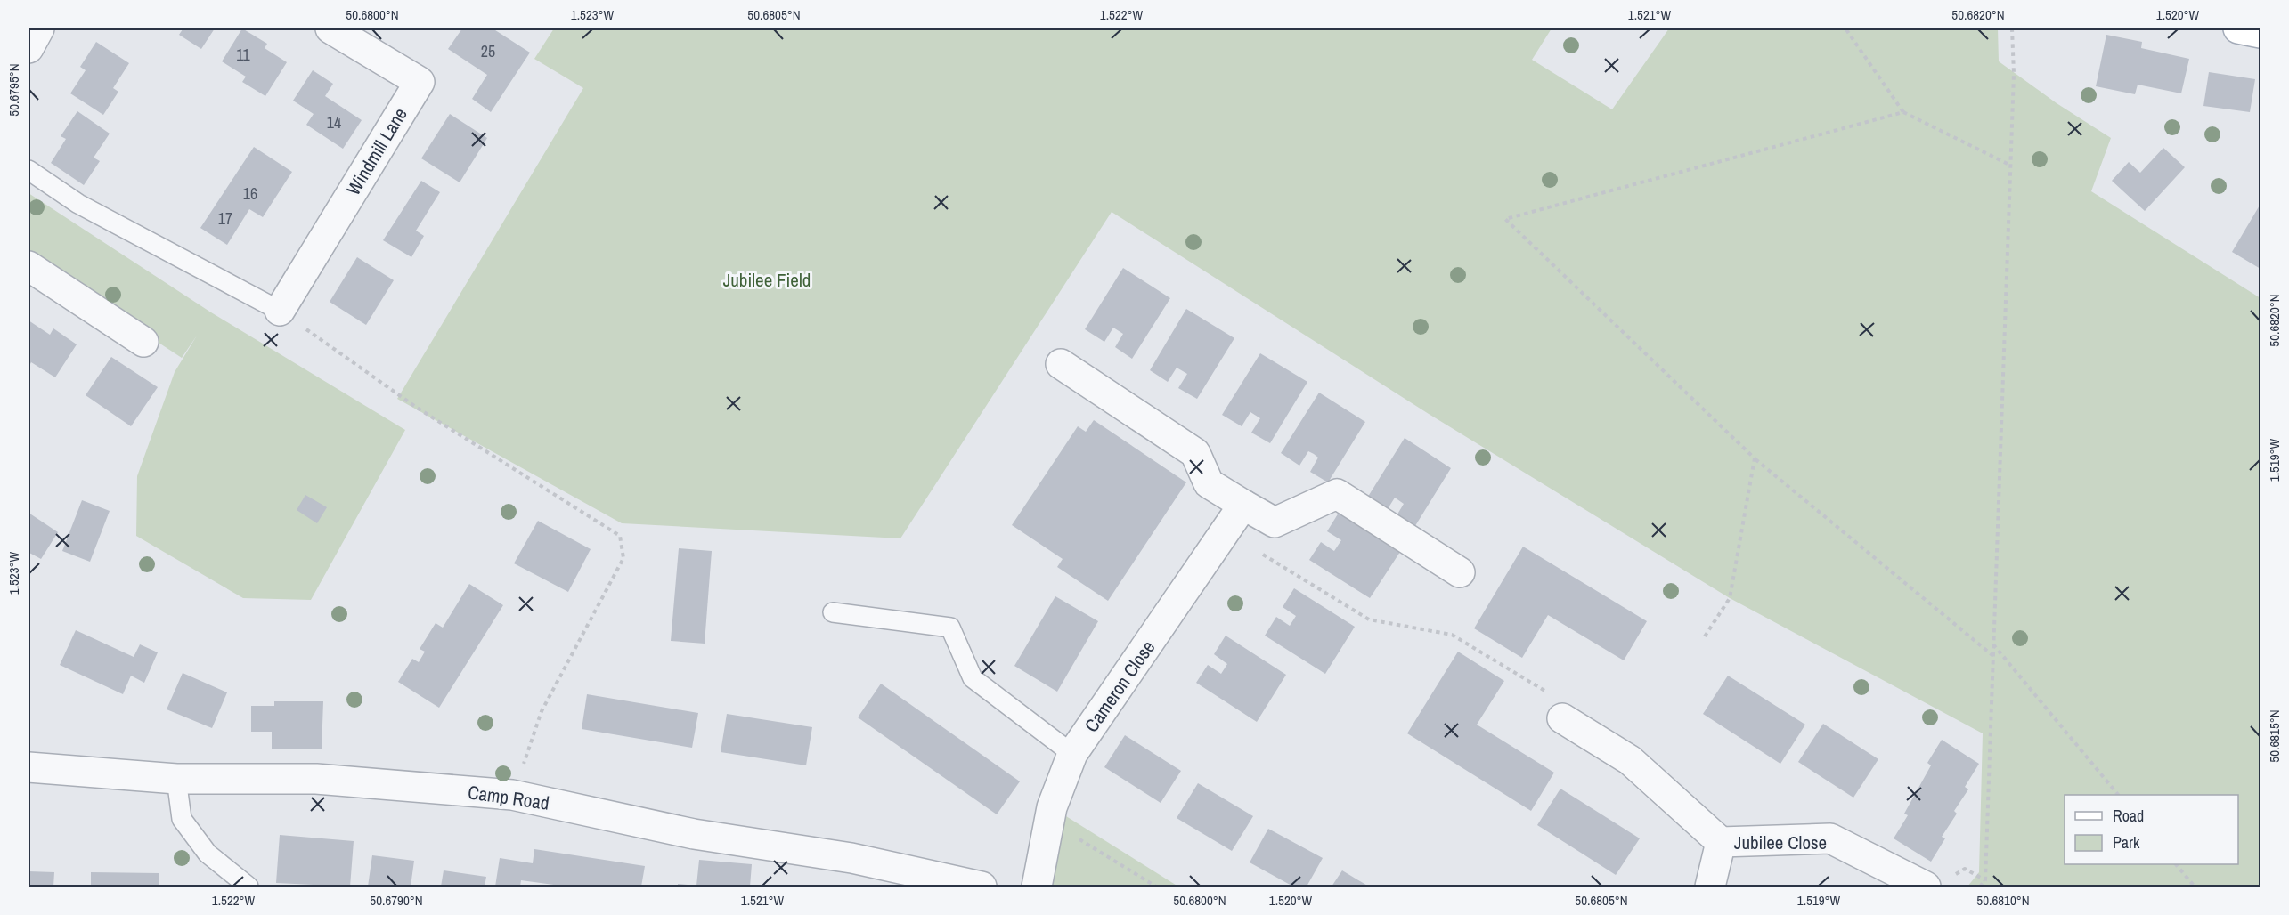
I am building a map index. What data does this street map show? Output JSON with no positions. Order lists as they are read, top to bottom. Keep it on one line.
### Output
{"streets":{"street":["Windmill Lane","Cameron Close","Camp Road","Jubilee Close"]},"parks":["Jubilee Field"],"house_numbers":["25","11","14","16","17"],"legend":["Road","Park"],"coordinates":["50.6800°N","1.523°W","50.6805°N","1.522°W","1.521°W","50.6820°N","1.520°W","50.6795°N","1.519°W","50.6815°N","50.6790°N","50.6810°N"]}
